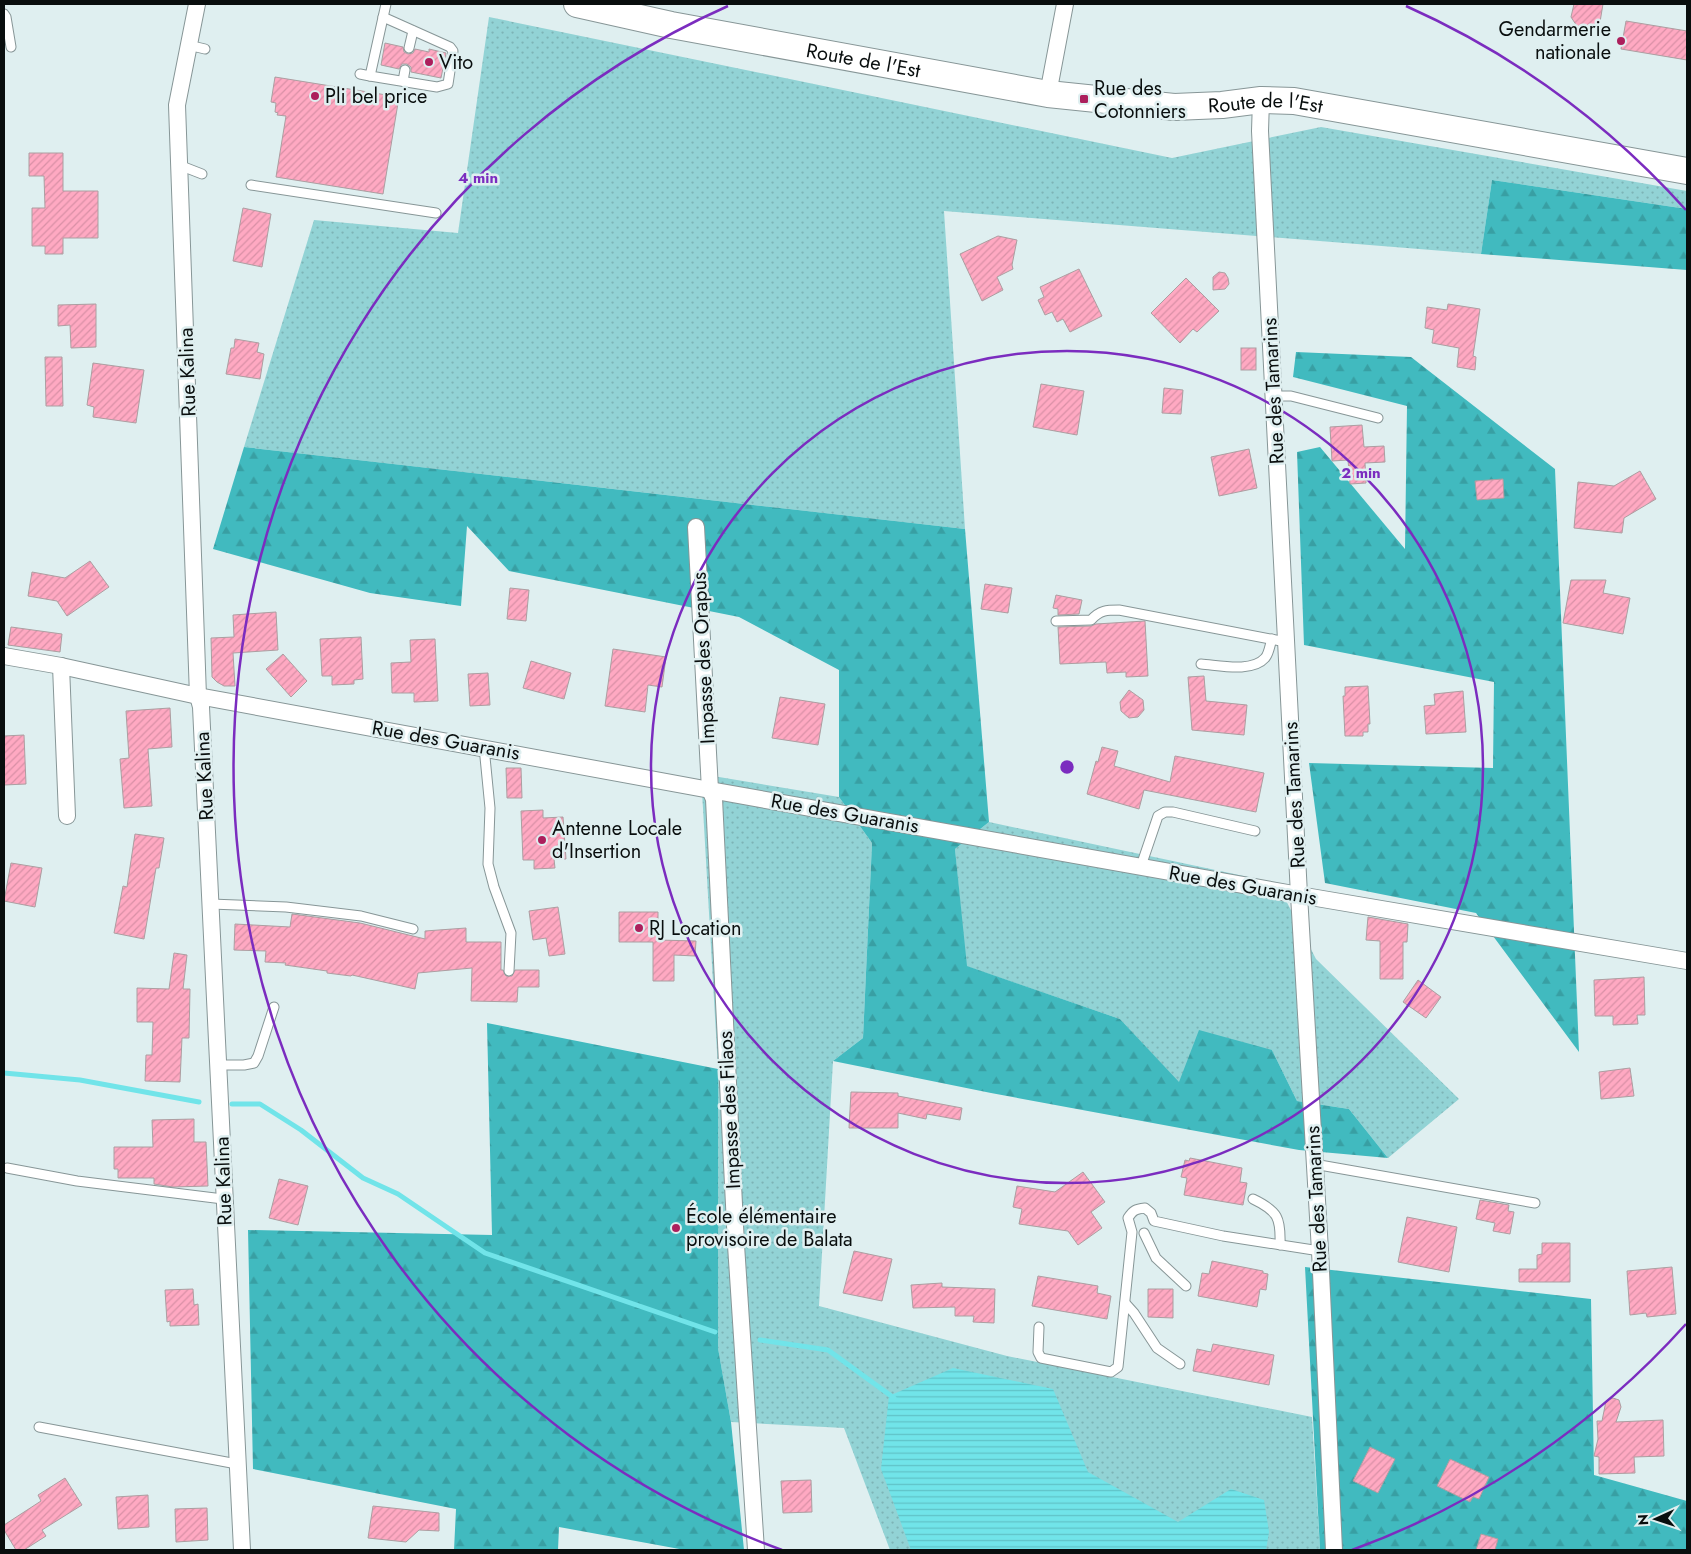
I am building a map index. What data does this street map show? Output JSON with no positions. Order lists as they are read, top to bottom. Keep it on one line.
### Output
{"streets":{"main road":["Route de l'Est"],"street":["Rue Kalina","Rue des Tamarins","Impasse des Orapus","Rue des Guaranis","Impasse des Filaos"]},"crossings":[["Route de l'Est","Rue des Tamarins"],["Rue Kalina","Rue des Guaranis"],["Rue des Tamarins","Rue des Guaranis"],["Impasse des Orapus","Rue des Guaranis"],["Impasse des Orapus","Impasse des Filaos"],["Rue des Guaranis","Impasse des Filaos"]],"places":{"other":["Gendarmerie nationale","Vito","Pli bel price","Antenne Locale d'Insertion","RJ Location","École élémentaire provisoire de Balata"],"transit":["Rue des Cotonniers"]},"north":"left","rings":["4 min","2 min"]}
